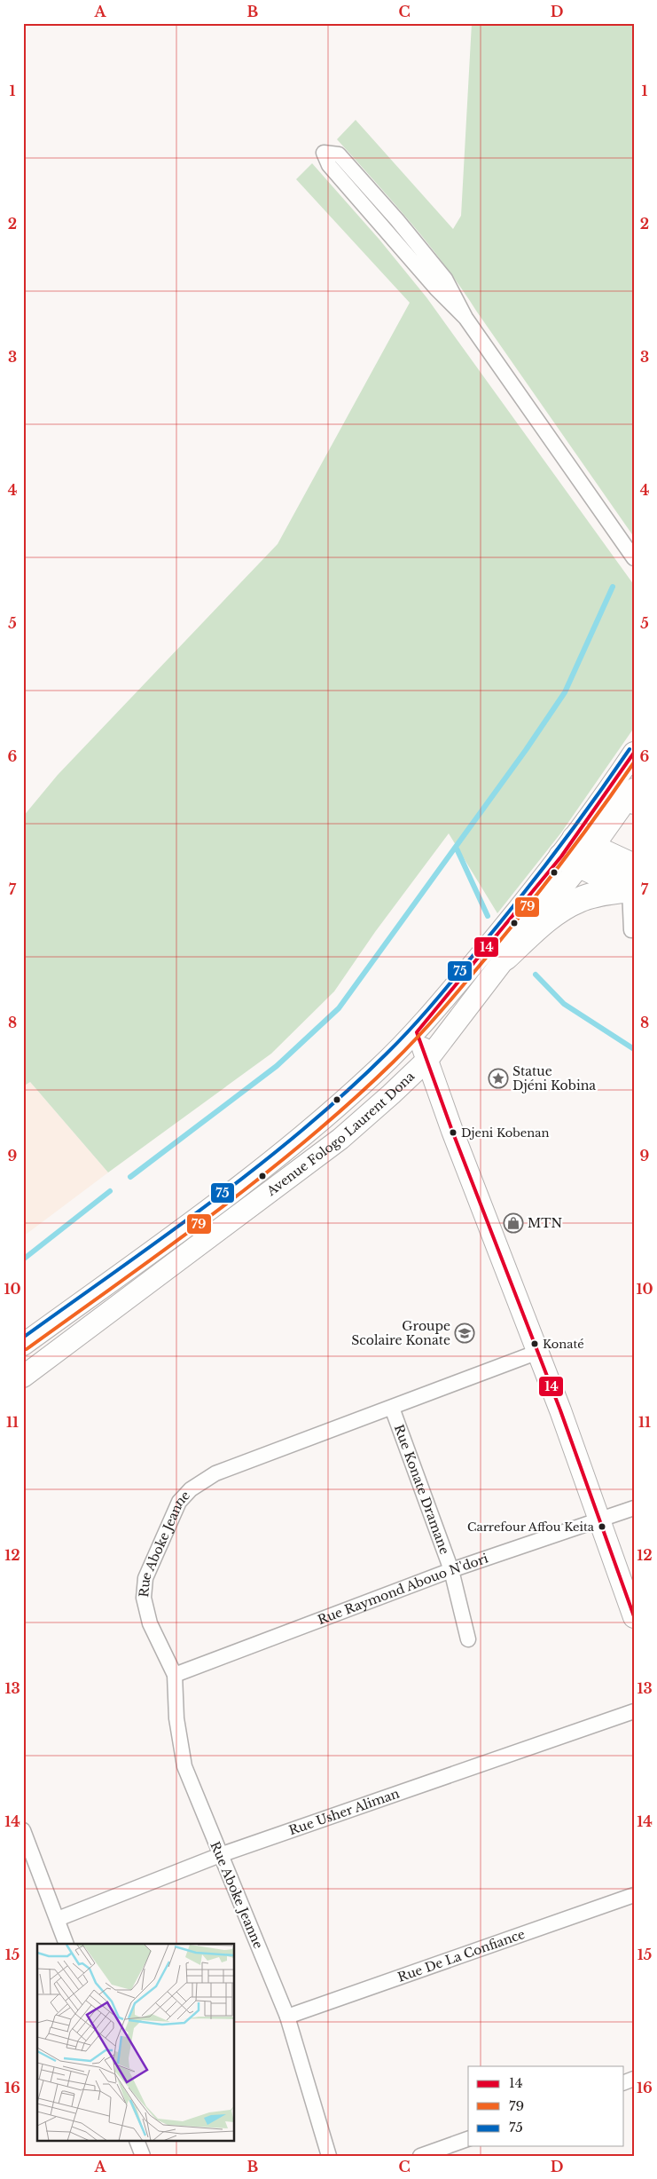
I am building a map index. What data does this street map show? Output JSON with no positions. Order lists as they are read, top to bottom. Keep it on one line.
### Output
{"streets":{"main road":["Avenue Fologo Laurent Dona"],"street":["Rue Konate Dramane","Rue Aboke Jeanne","Rue Raymond Abouo N'dori","Rue Usher Aliman","Rue De La Confiance"]},"crossings":[["Rue Konate Dramane","Rue Aboke Jeanne"],["Rue Konate Dramane","Rue Raymond Abouo N'dori"],["Rue Aboke Jeanne","Rue Raymond Abouo N'dori"],["Rue Aboke Jeanne","Rue Usher Aliman"],["Rue Aboke Jeanne","Rue De La Confiance"]],"places":{"place":["Statue Djéni Kobina"],"other":["Djeni Kobenan","Konaté","Carrefour Affou Keita"],"shop":["MTN"],"school or university":["Groupe Scolaire Konate"]},"lines":["transit line 75","transit line 14","transit line 79"],"legend":["14","79","75"],"grid":{"columns":["A","B","C","D"],"rows":["1","2","3","4","5","6","7","8","9","10","11","12","13","14","15","16"]}}
